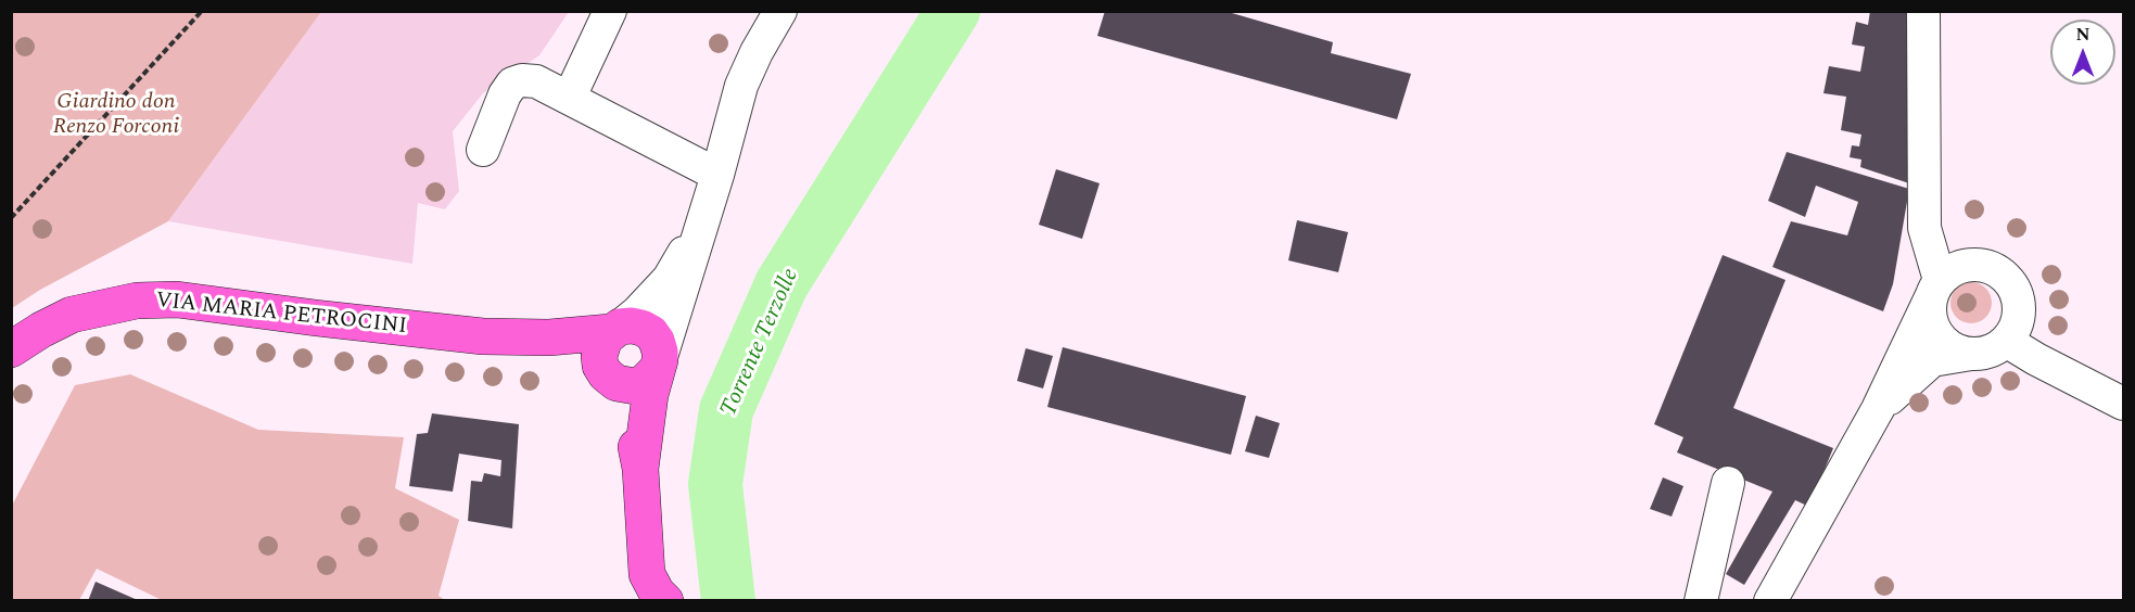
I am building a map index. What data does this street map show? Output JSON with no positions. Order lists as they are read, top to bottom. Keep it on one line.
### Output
{"streets":{"main road":["VIA MARIA PETROCINI"]},"water":["Torrente Terzolle"],"parks":["Giardino don Renzo Forconi"],"north":"top"}
